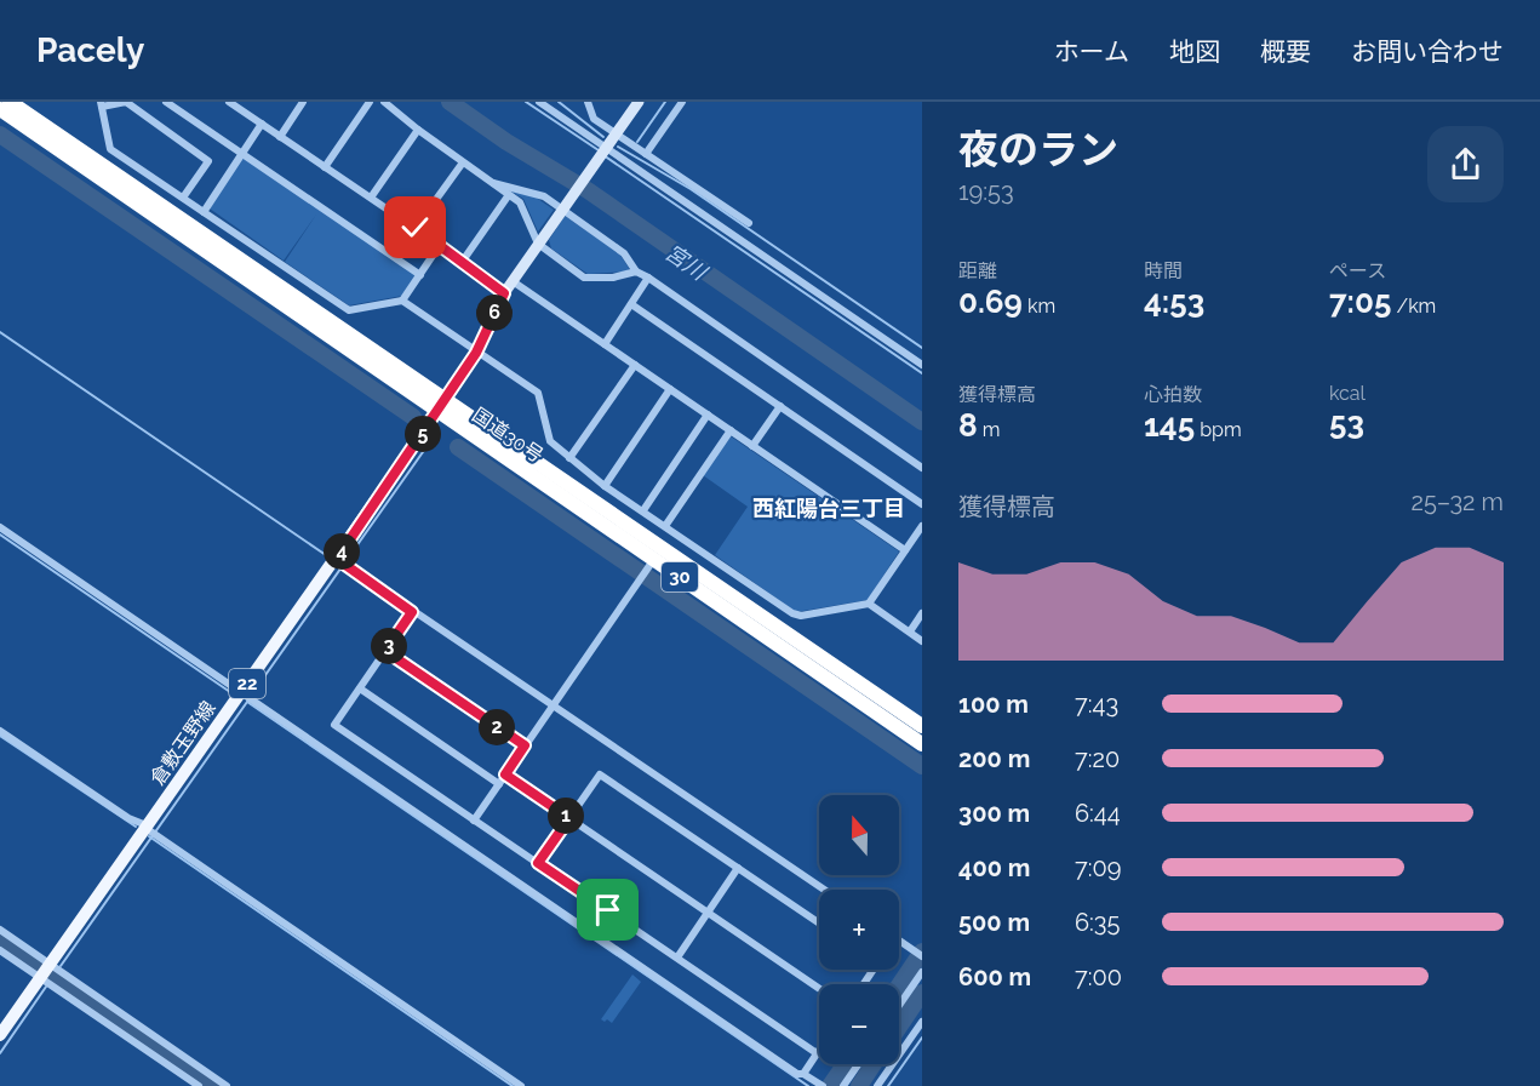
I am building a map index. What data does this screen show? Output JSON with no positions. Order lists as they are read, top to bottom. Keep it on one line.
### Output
{"streets":{"highway":["国道30号","30"],"main road":["22","倉敷玉野線"]},"crossings":[["国道30号","倉敷玉野線"]],"districts":["西紅陽台三丁目"],"water":["宮川"],"north":"top","page":{"header":"Pacely","nav":["ホーム","地図","概要","お問い合わせ"],"heading":["夜のラン","19:53"],"stats":[["距離","0.69 km"],["時間","4:53"],["ペース","7:05 /km"],["獲得標高","8 m"],["心拍数","145 bpm"],["kcal","53"]],"pins":["6","5","4","3","2","1"],"chart":["獲得標高","25–32 m"],"list":[{"name":"100 m","note":"7:43"},{"name":"200 m","note":"7:20"},{"name":"300 m","note":"6:44"},{"name":"400 m","note":"7:09"},{"name":"500 m","note":"6:35"},{"name":"600 m","note":"7:00"}],"map_buttons":["+","−"]}}
